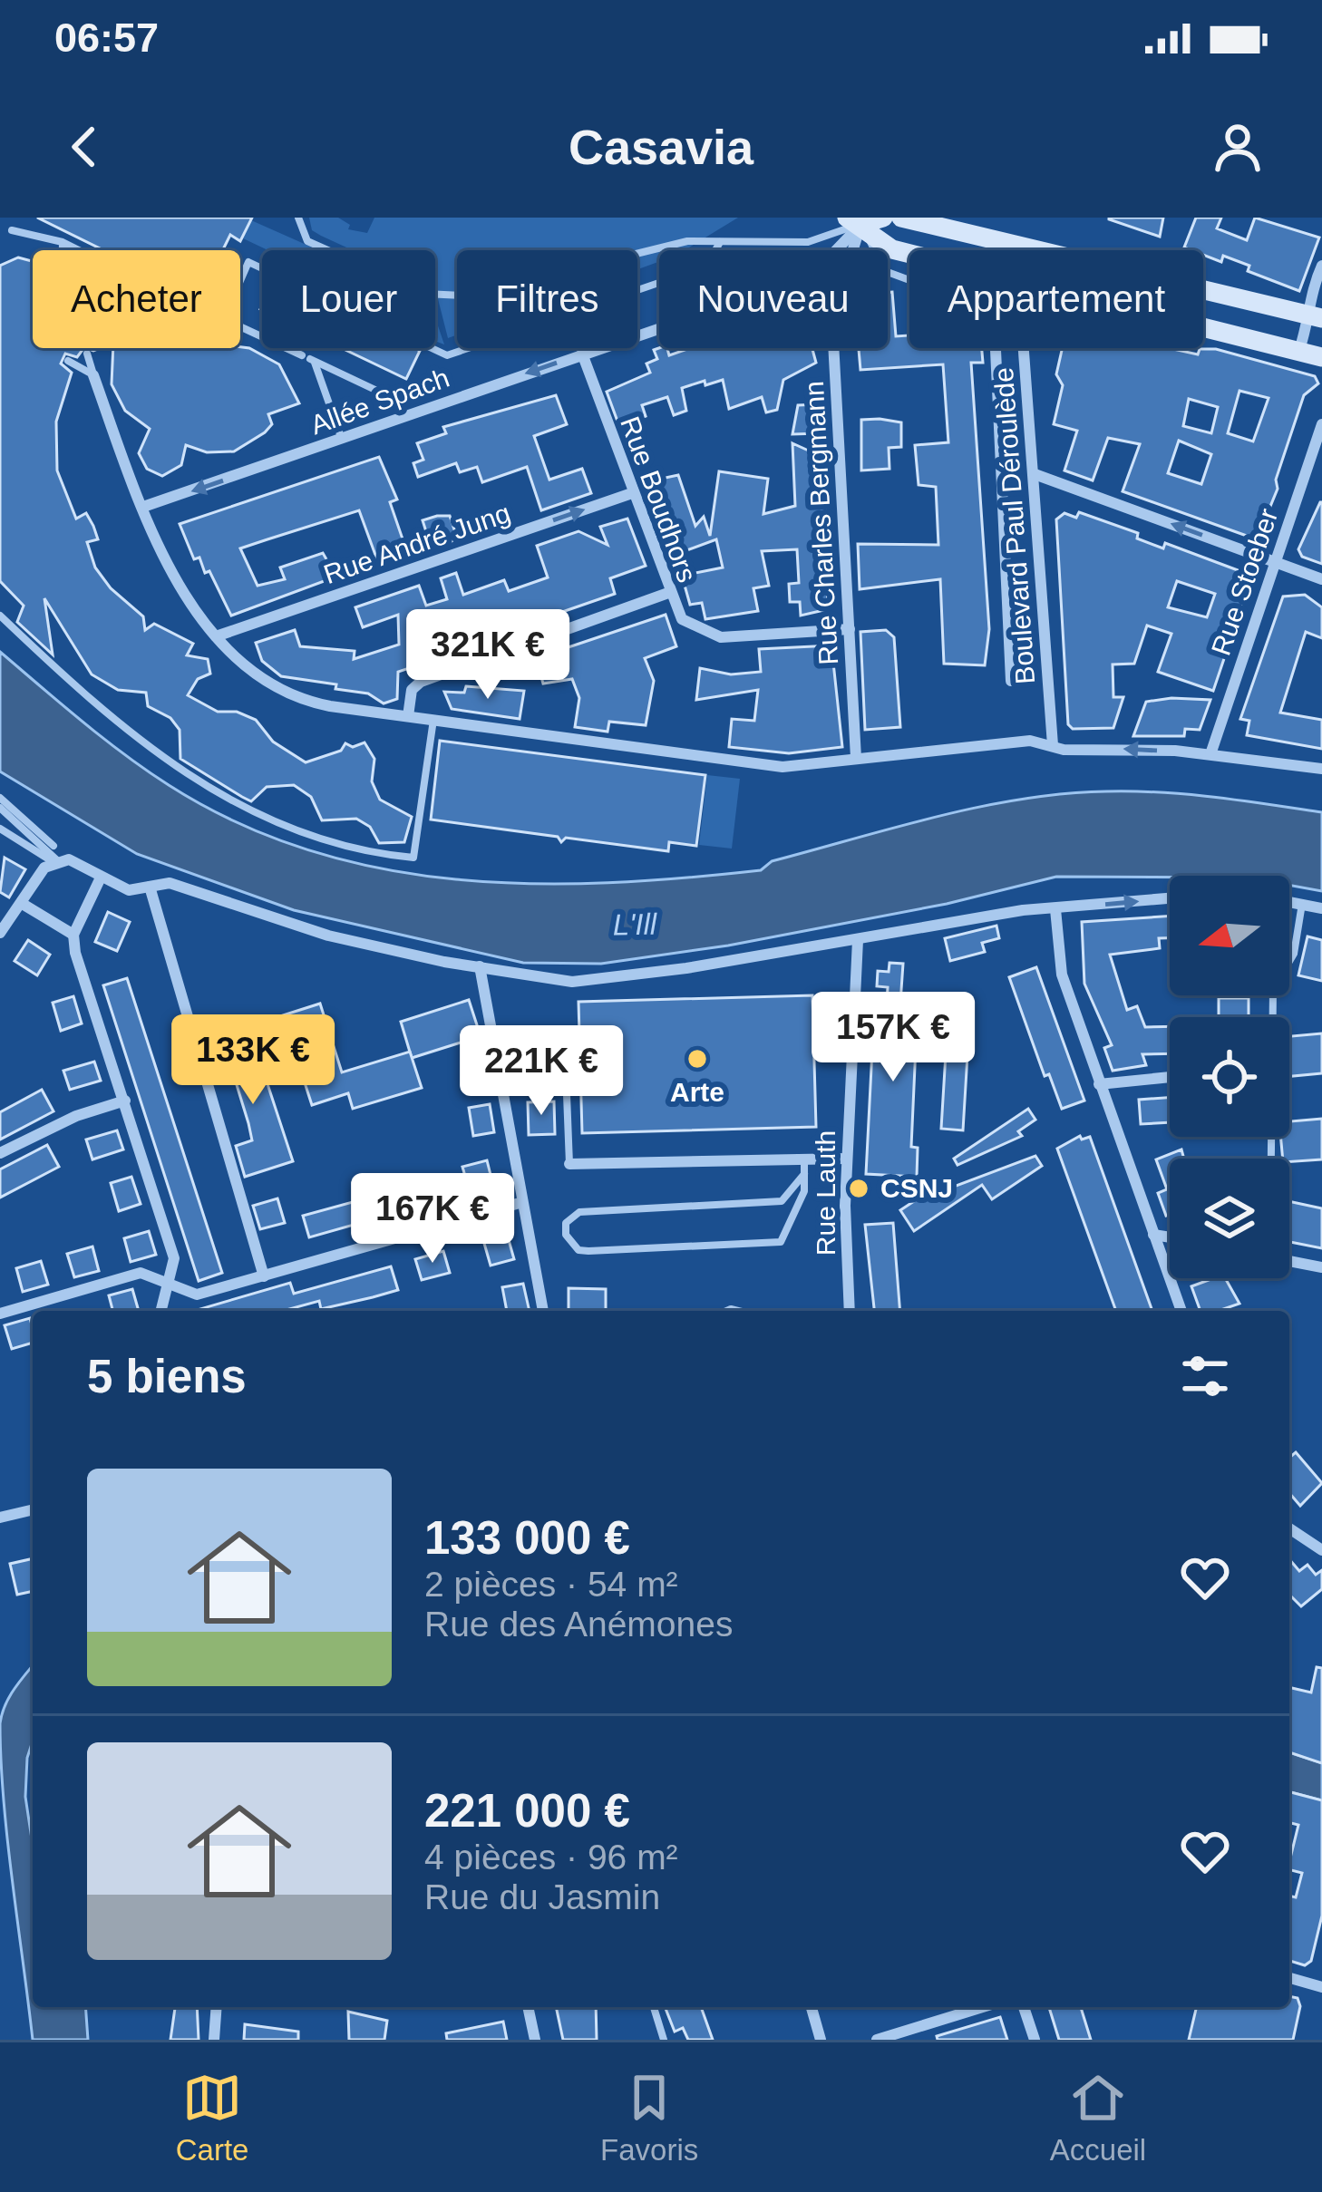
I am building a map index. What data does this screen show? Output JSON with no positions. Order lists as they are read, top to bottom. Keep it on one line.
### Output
{"streets":{"street":["Allée Spach","Rue Boudhors","Rue Charles Bergmann","Boulevard Paul Déroulède","Rue André Jung","Rue Stoeber","Rue Lauth"]},"crossings":[["Allée Spach","Rue Boudhors"],["Allée Spach","Rue Charles Bergmann"],["Rue Boudhors","Rue Charles Bergmann"],["Rue Boudhors","Rue André Jung"]],"one_way":["Allée Spach","Rue André Jung"],"water":["L'Ill"],"places":["Arte","CSNJ"],"north":"left","page":{"status":"06:57","header":"Casavia","chip":["Acheter","Louer","Filtres","Nouveau","Appartement"],"price":["321K €","157K €","133K €","221K €","167K €"],"heading":"5 biens","list":[{"name":"133 000 €","note":"2 pièces · 54 m² · Rue des Anémones"},{"name":"221 000 €","note":"4 pièces · 96 m² · Rue du Jasmin"}],"tabs":["Carte","Favoris","Accueil"]}}
